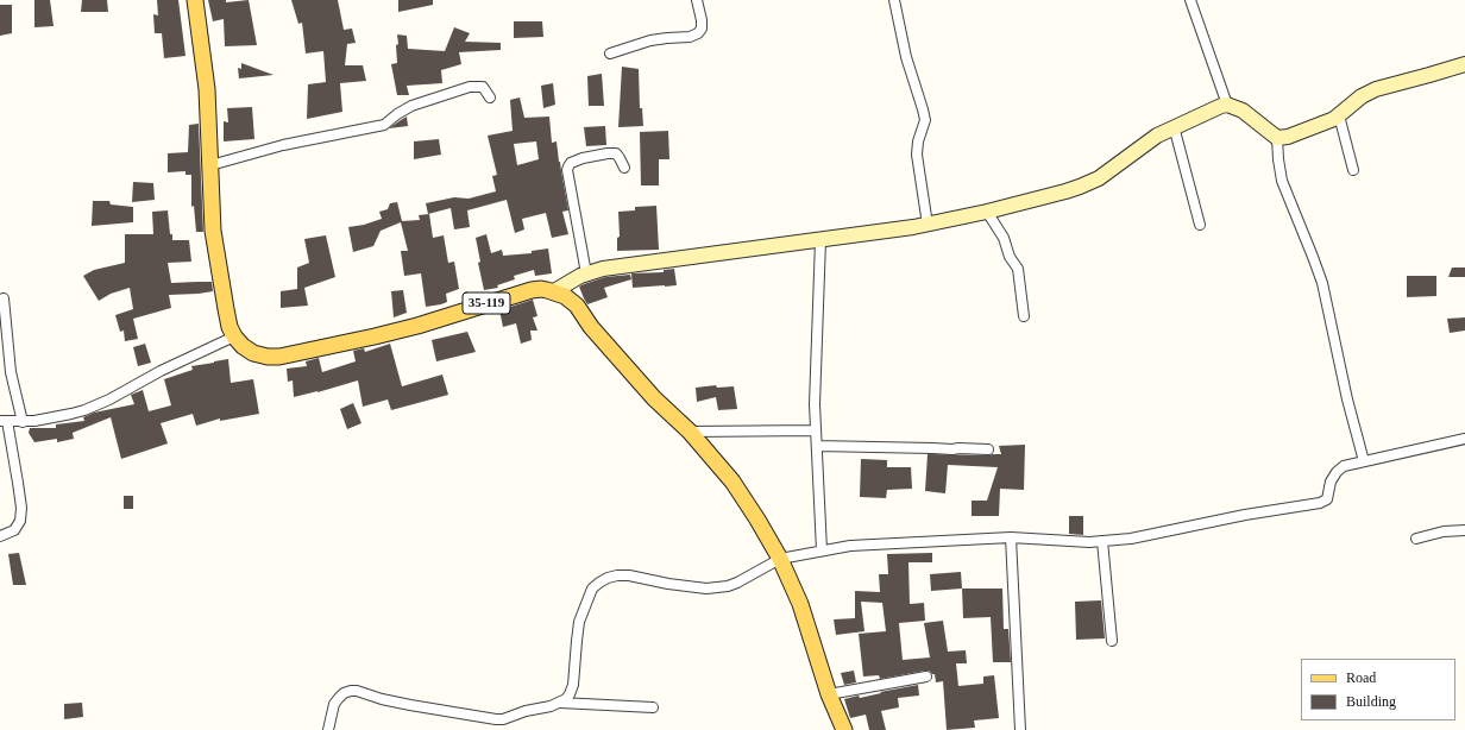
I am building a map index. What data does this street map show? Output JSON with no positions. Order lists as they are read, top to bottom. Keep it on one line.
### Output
{"streets":{"main road":["35-119"]},"legend":["Road","Building"]}
